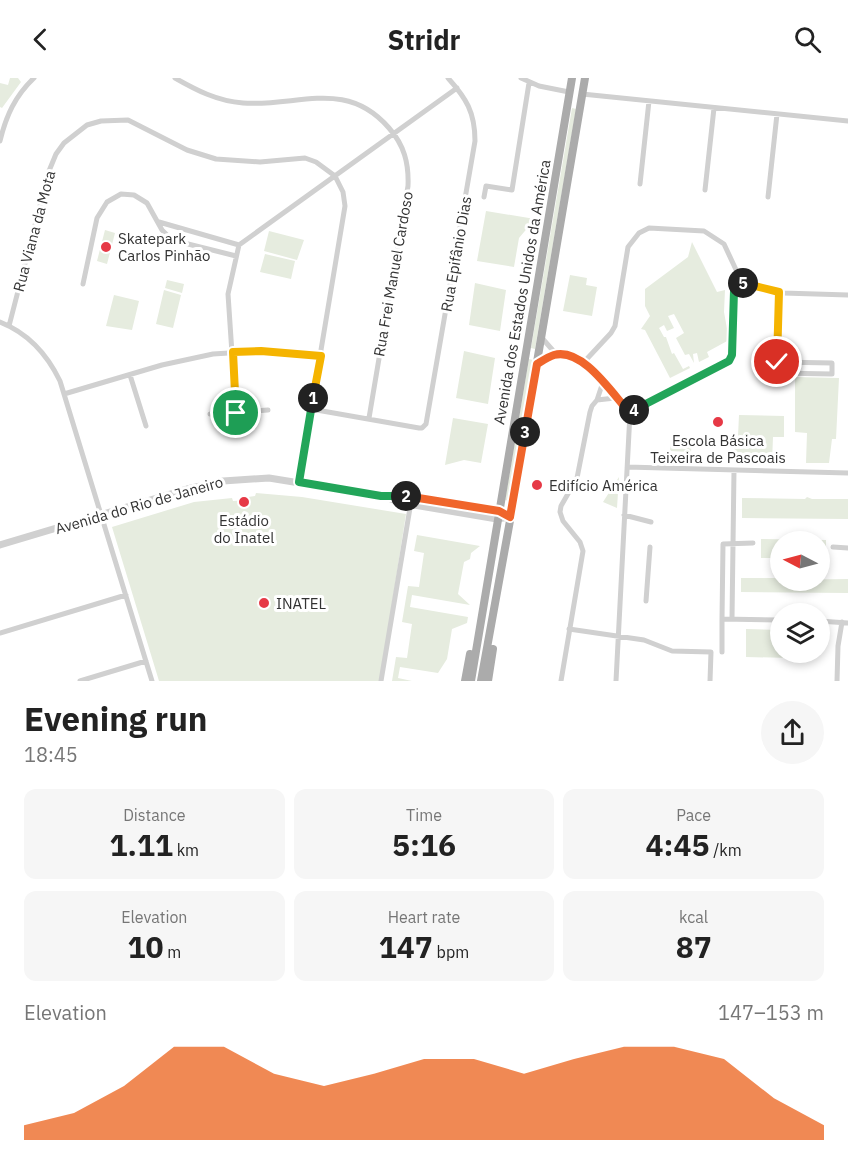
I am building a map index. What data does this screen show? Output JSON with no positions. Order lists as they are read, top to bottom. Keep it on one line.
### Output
{"streets":{"main road":["Avenida dos Estados Unidos da América"],"street":["Rua Viana da Mota","Rua Epifânio Dias","Rua Frei Manuel Cardoso","Avenida do Rio de Janeiro"]},"crossings":[["Rua Epifânio Dias","Rua Frei Manuel Cardoso"]],"places":["Skatepark Carlos Pinhão","Escola Básica Teixeira de Pascoais","Edifício América","Estádio do Inatel","INATEL"],"north":"left","page":{"header":"Stridr","pins":["5","1","4","3","2"],"heading":["Evening run","18:45"],"stats":[["Distance","1.11 km"],["Time","5:16"],["Pace","4:45 /km"],["Elevation","10 m"],["Heart rate","147 bpm"],["kcal","87"]],"chart":["Elevation","147–153 m"]}}
